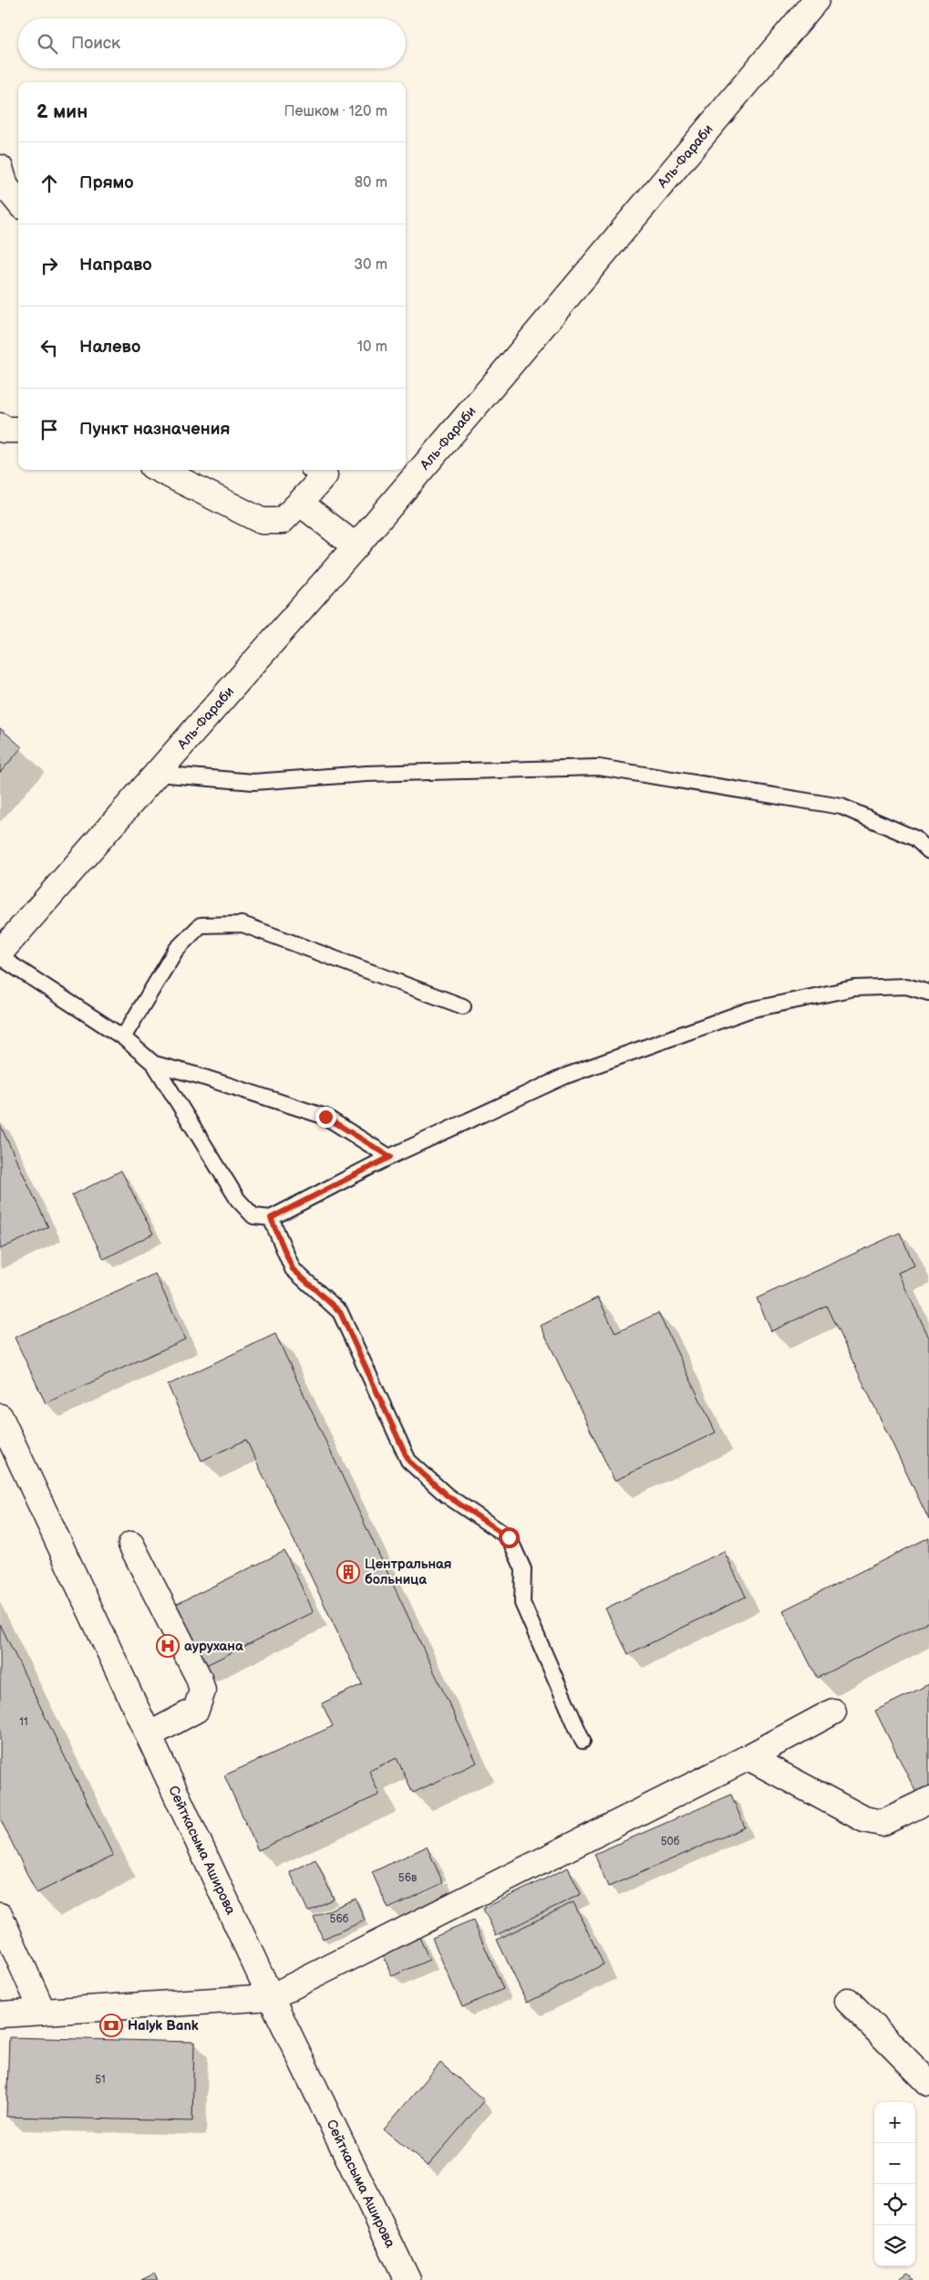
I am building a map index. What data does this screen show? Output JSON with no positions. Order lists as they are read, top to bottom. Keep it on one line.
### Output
{"streets":{"street":["Аль-Фараби","Сейткасыма Аширова"]},"places":{"building":["Центральная больница"],"hospital":["аурухана"],"bank":["Halyk Bank"]},"house_numbers":["11","50б","56в","56б","51"],"page":{"search":"Поиск","heading":["2 мин","Пешком · 120 m"],"list":[["Прямо","80 m"],["Направо","30 m"],["Налево","10 m"],"Пункт назначения"],"map_buttons":["+","−"]}}
